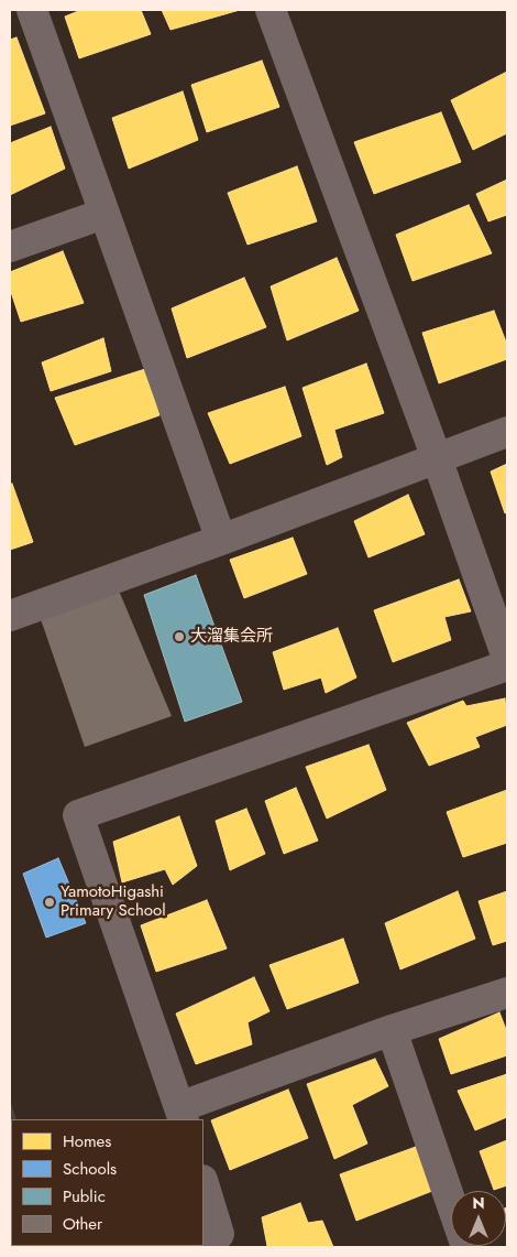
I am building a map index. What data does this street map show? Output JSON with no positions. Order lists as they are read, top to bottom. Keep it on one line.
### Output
{"places":["大溜集会所","YamotoHigashi Primary School"],"legend":["Homes","Schools","Public","Other"],"north":"top"}
